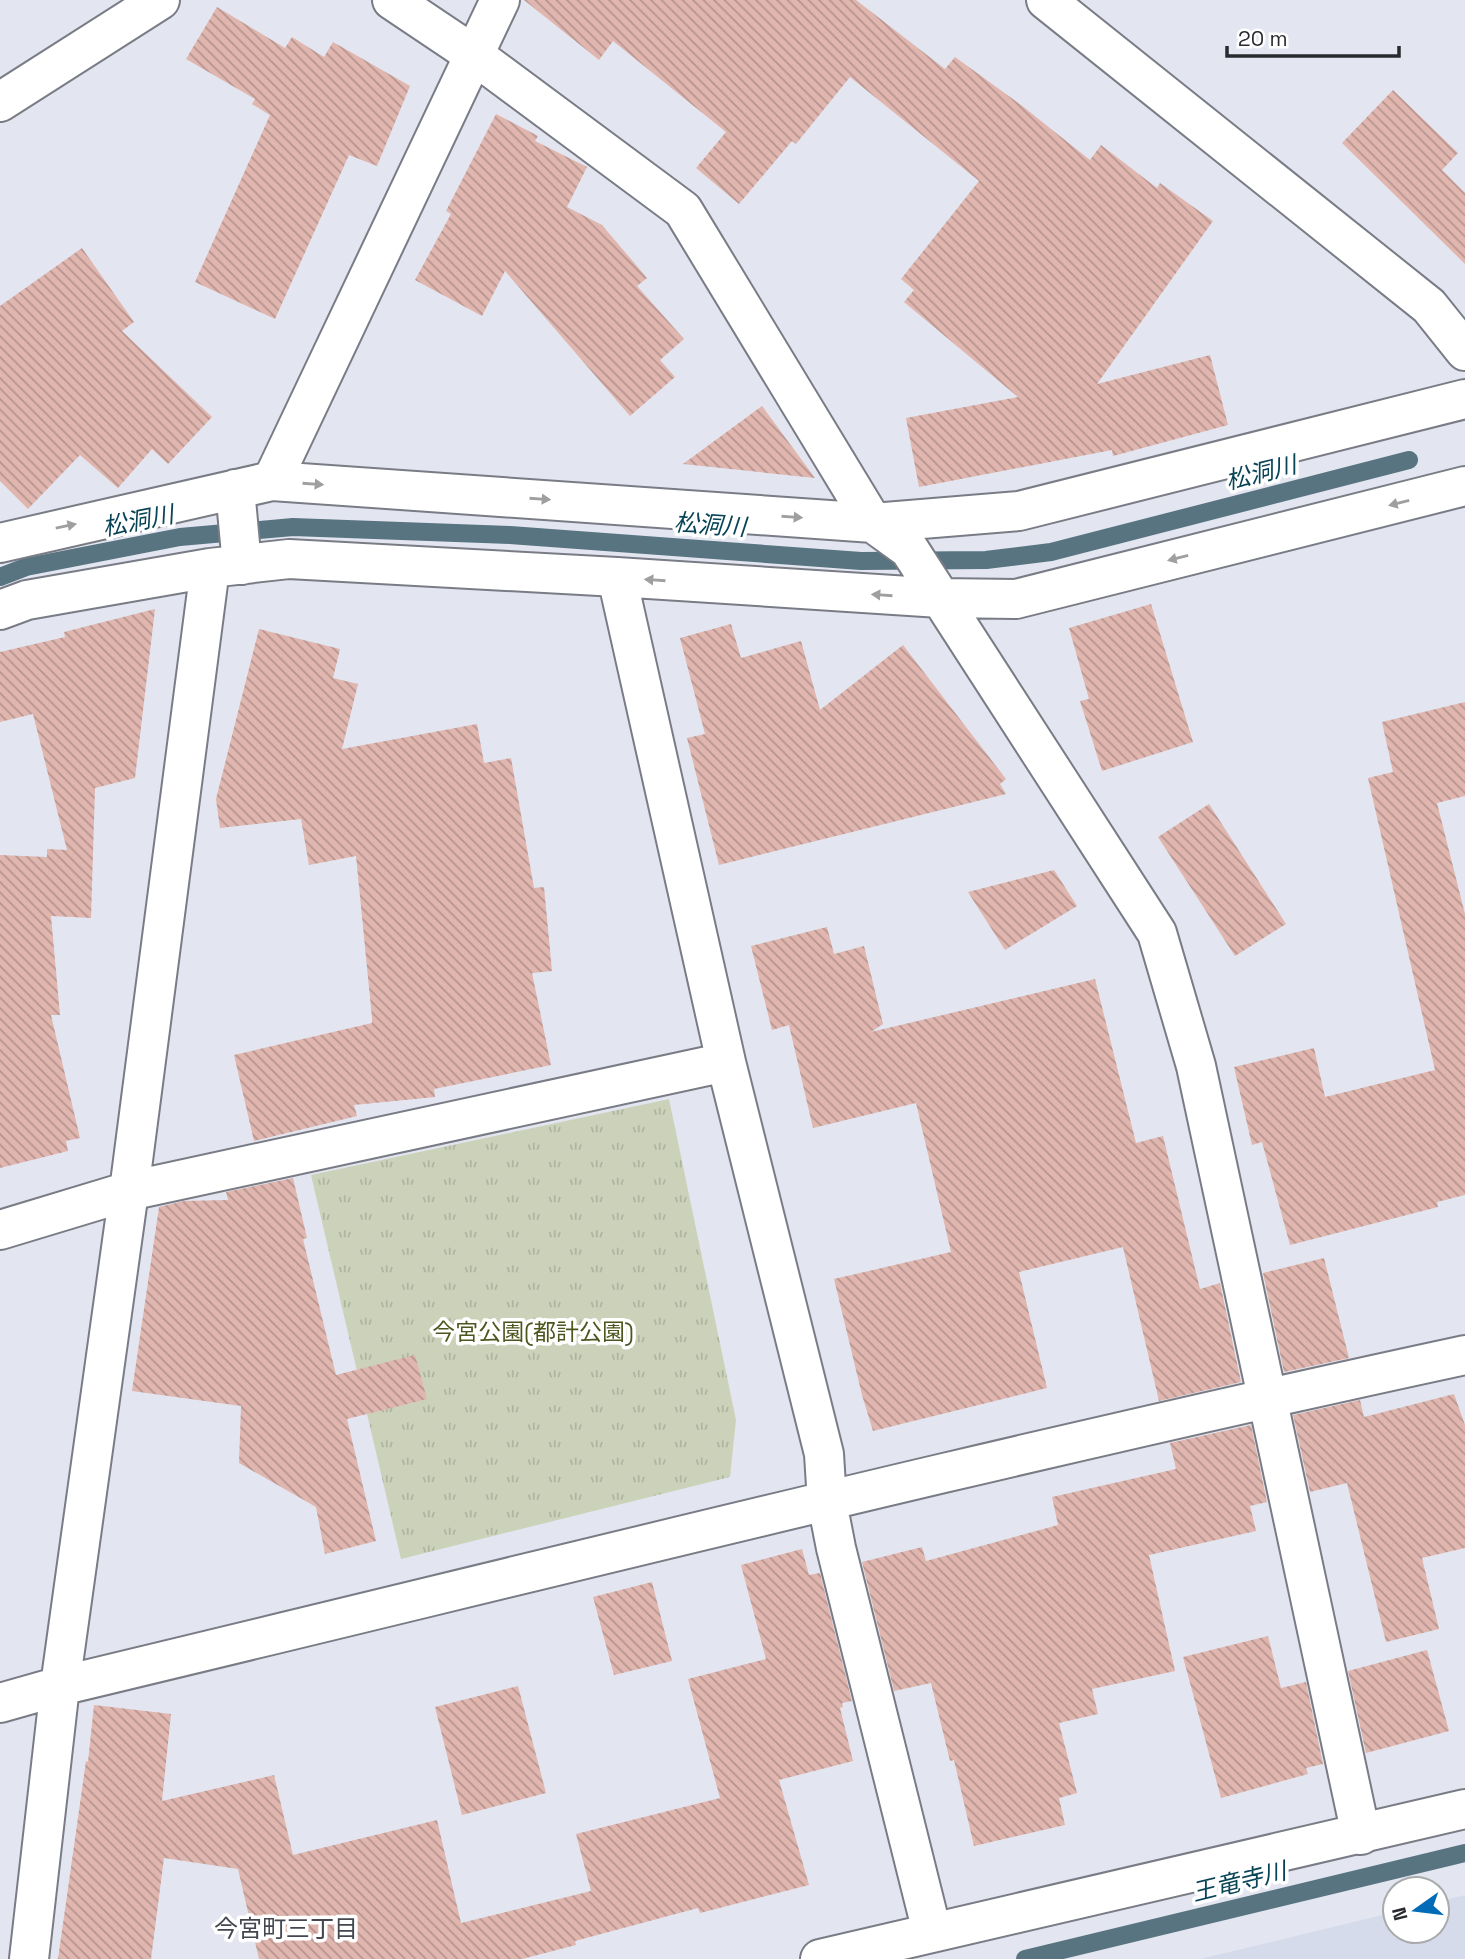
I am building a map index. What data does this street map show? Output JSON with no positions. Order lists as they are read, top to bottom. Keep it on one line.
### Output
{"districts":["今宮町三丁目"],"water":["松洞川","王竜寺川"],"parks":["今宮公園(都計公園)"],"scale_bar":"20 m","north":"left"}
